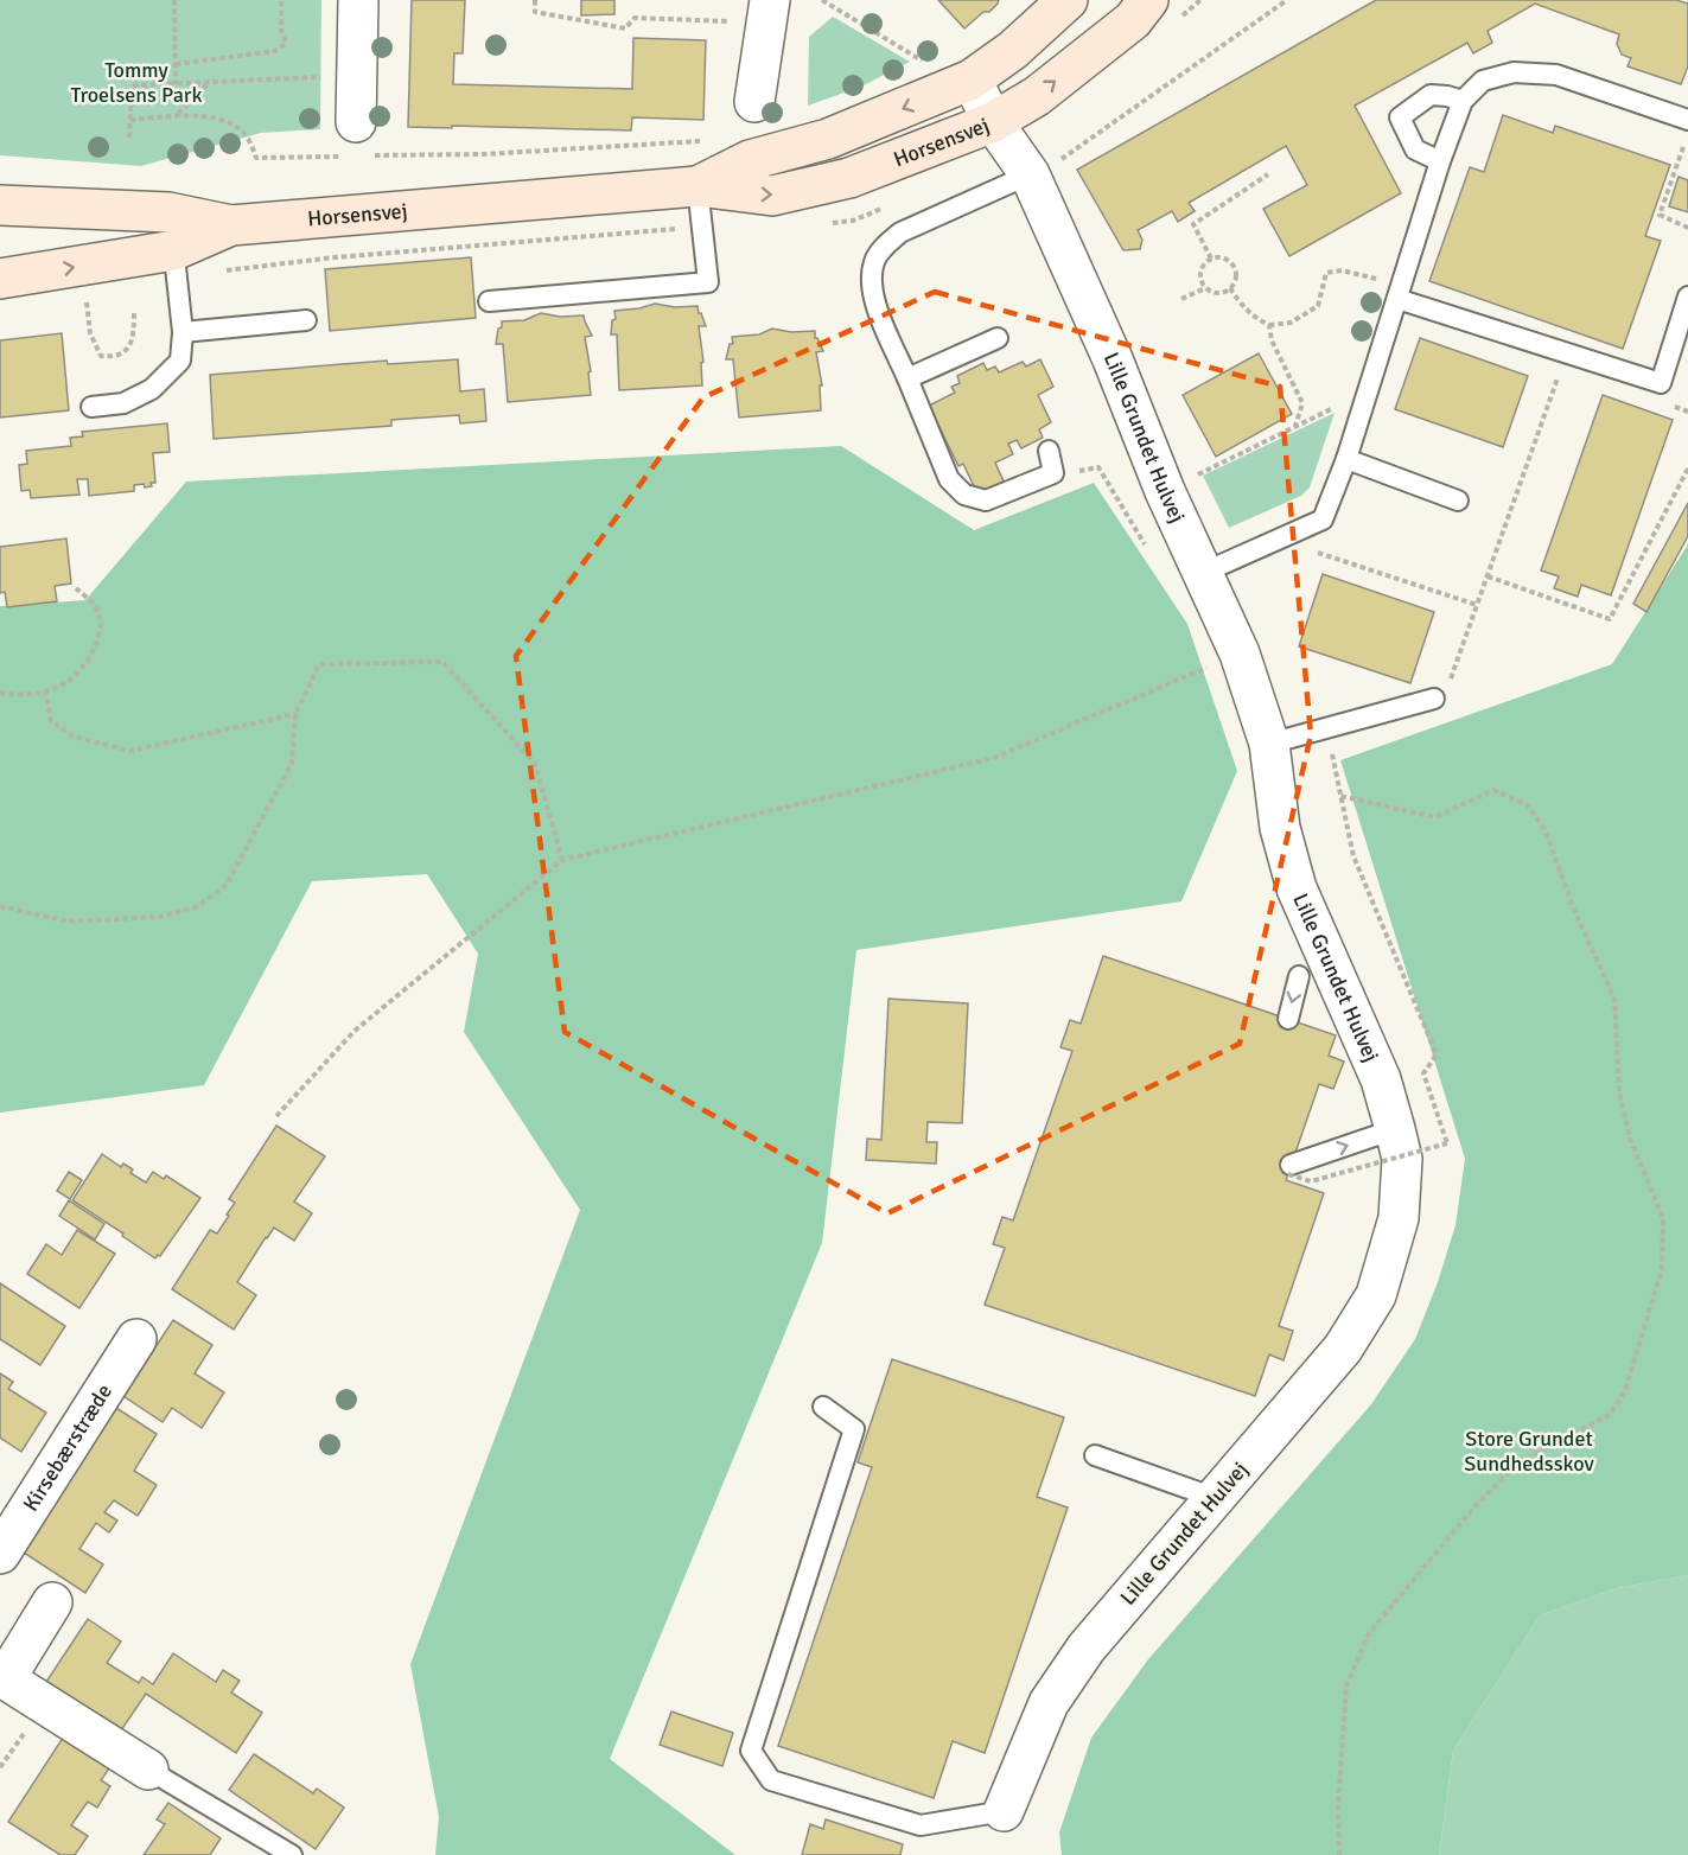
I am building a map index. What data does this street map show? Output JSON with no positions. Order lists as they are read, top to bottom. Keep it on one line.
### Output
{"streets":{"main road":["Horsensvej"],"street":["Lille Grundet Hulvej","Kirsebærstræde"]},"crossings":[["Horsensvej","Lille Grundet Hulvej"]],"parks":["Tommy Troelsens Park","Store Grundet Sundhedsskov"]}
